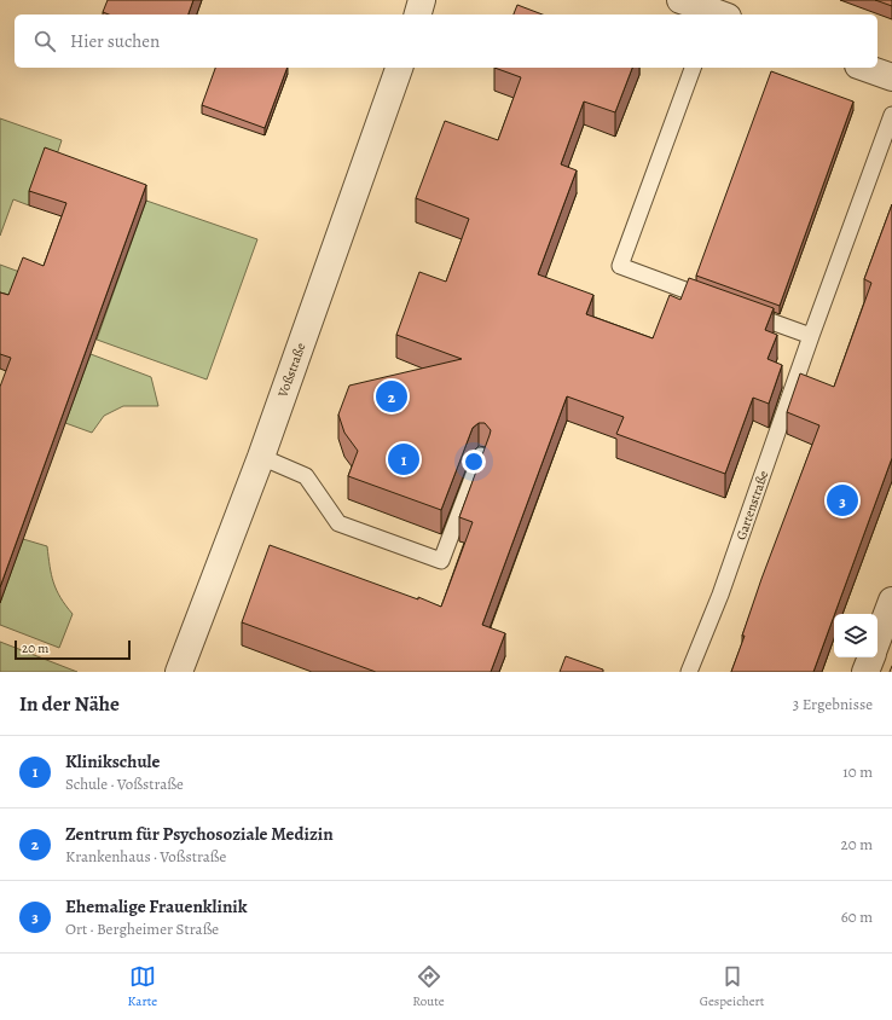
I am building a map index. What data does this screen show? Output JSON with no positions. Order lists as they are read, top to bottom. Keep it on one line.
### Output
{"streets":{"street":["Voßstraße"],"lane":["Gartenstraße"]},"scale_bar":"20 m","page":{"search":"Hier suchen","pins":["2","1","3"],"scale":"20 m","heading":["In der Nähe","3 Ergebnisse"],"list":[{"mark":"1","name":"Klinikschule","note":"Schule · Voßstraße","value":"10 m"},{"mark":"2","name":"Zentrum für Psychosoziale Medizin","note":"Krankenhaus · Voßstraße","value":"20 m"},{"mark":"3","name":"Ehemalige Frauenklinik","note":"Ort · Bergheimer Straße","value":"60 m"}],"nav":["Karte","Route","Gespeichert"]}}
